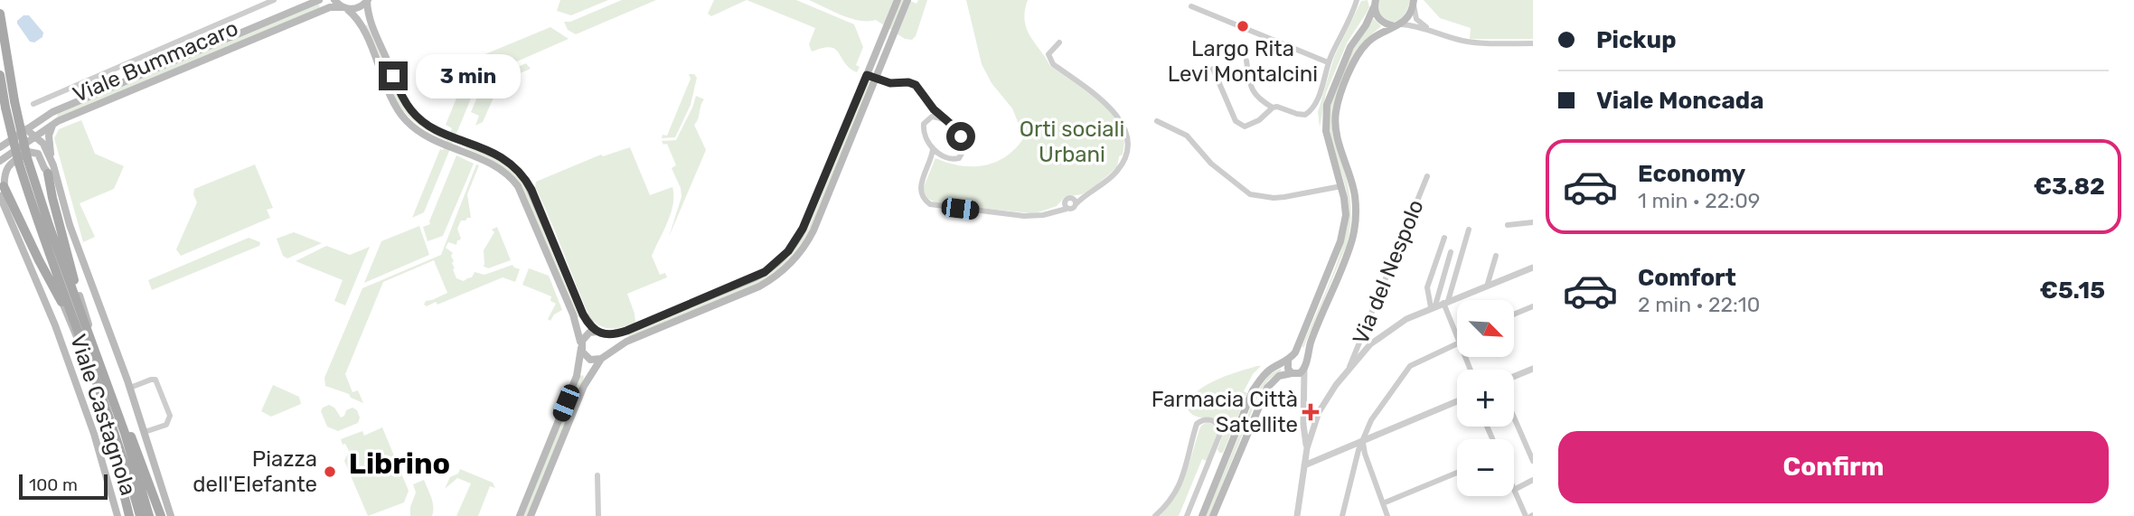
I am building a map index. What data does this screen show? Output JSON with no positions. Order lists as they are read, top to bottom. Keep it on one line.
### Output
{"streets":{"main road":["Viale Bummacaro","Viale Castagnola"],"street":["Via del Nespolo"]},"districts":["Librino"],"parks":["Orti sociali Urbani"],"places":{"other":["Largo Rita Levi Montalcini","Piazza dell'Elefante"],"health":["Farmacia Città Satellite"]},"scale_bar":"100 m","north":"bottom right","page":{"banner":["Pickup","Viale Moncada"],"bubble":"3 min","list":[{"name":"Economy","note":"1 min · 22:09","value":"€3.82"},{"name":"Comfort","note":"2 min · 22:10","value":"€5.15"}],"map_buttons":["+","−"],"buttons":"Confirm","scale":"100 m"}}
